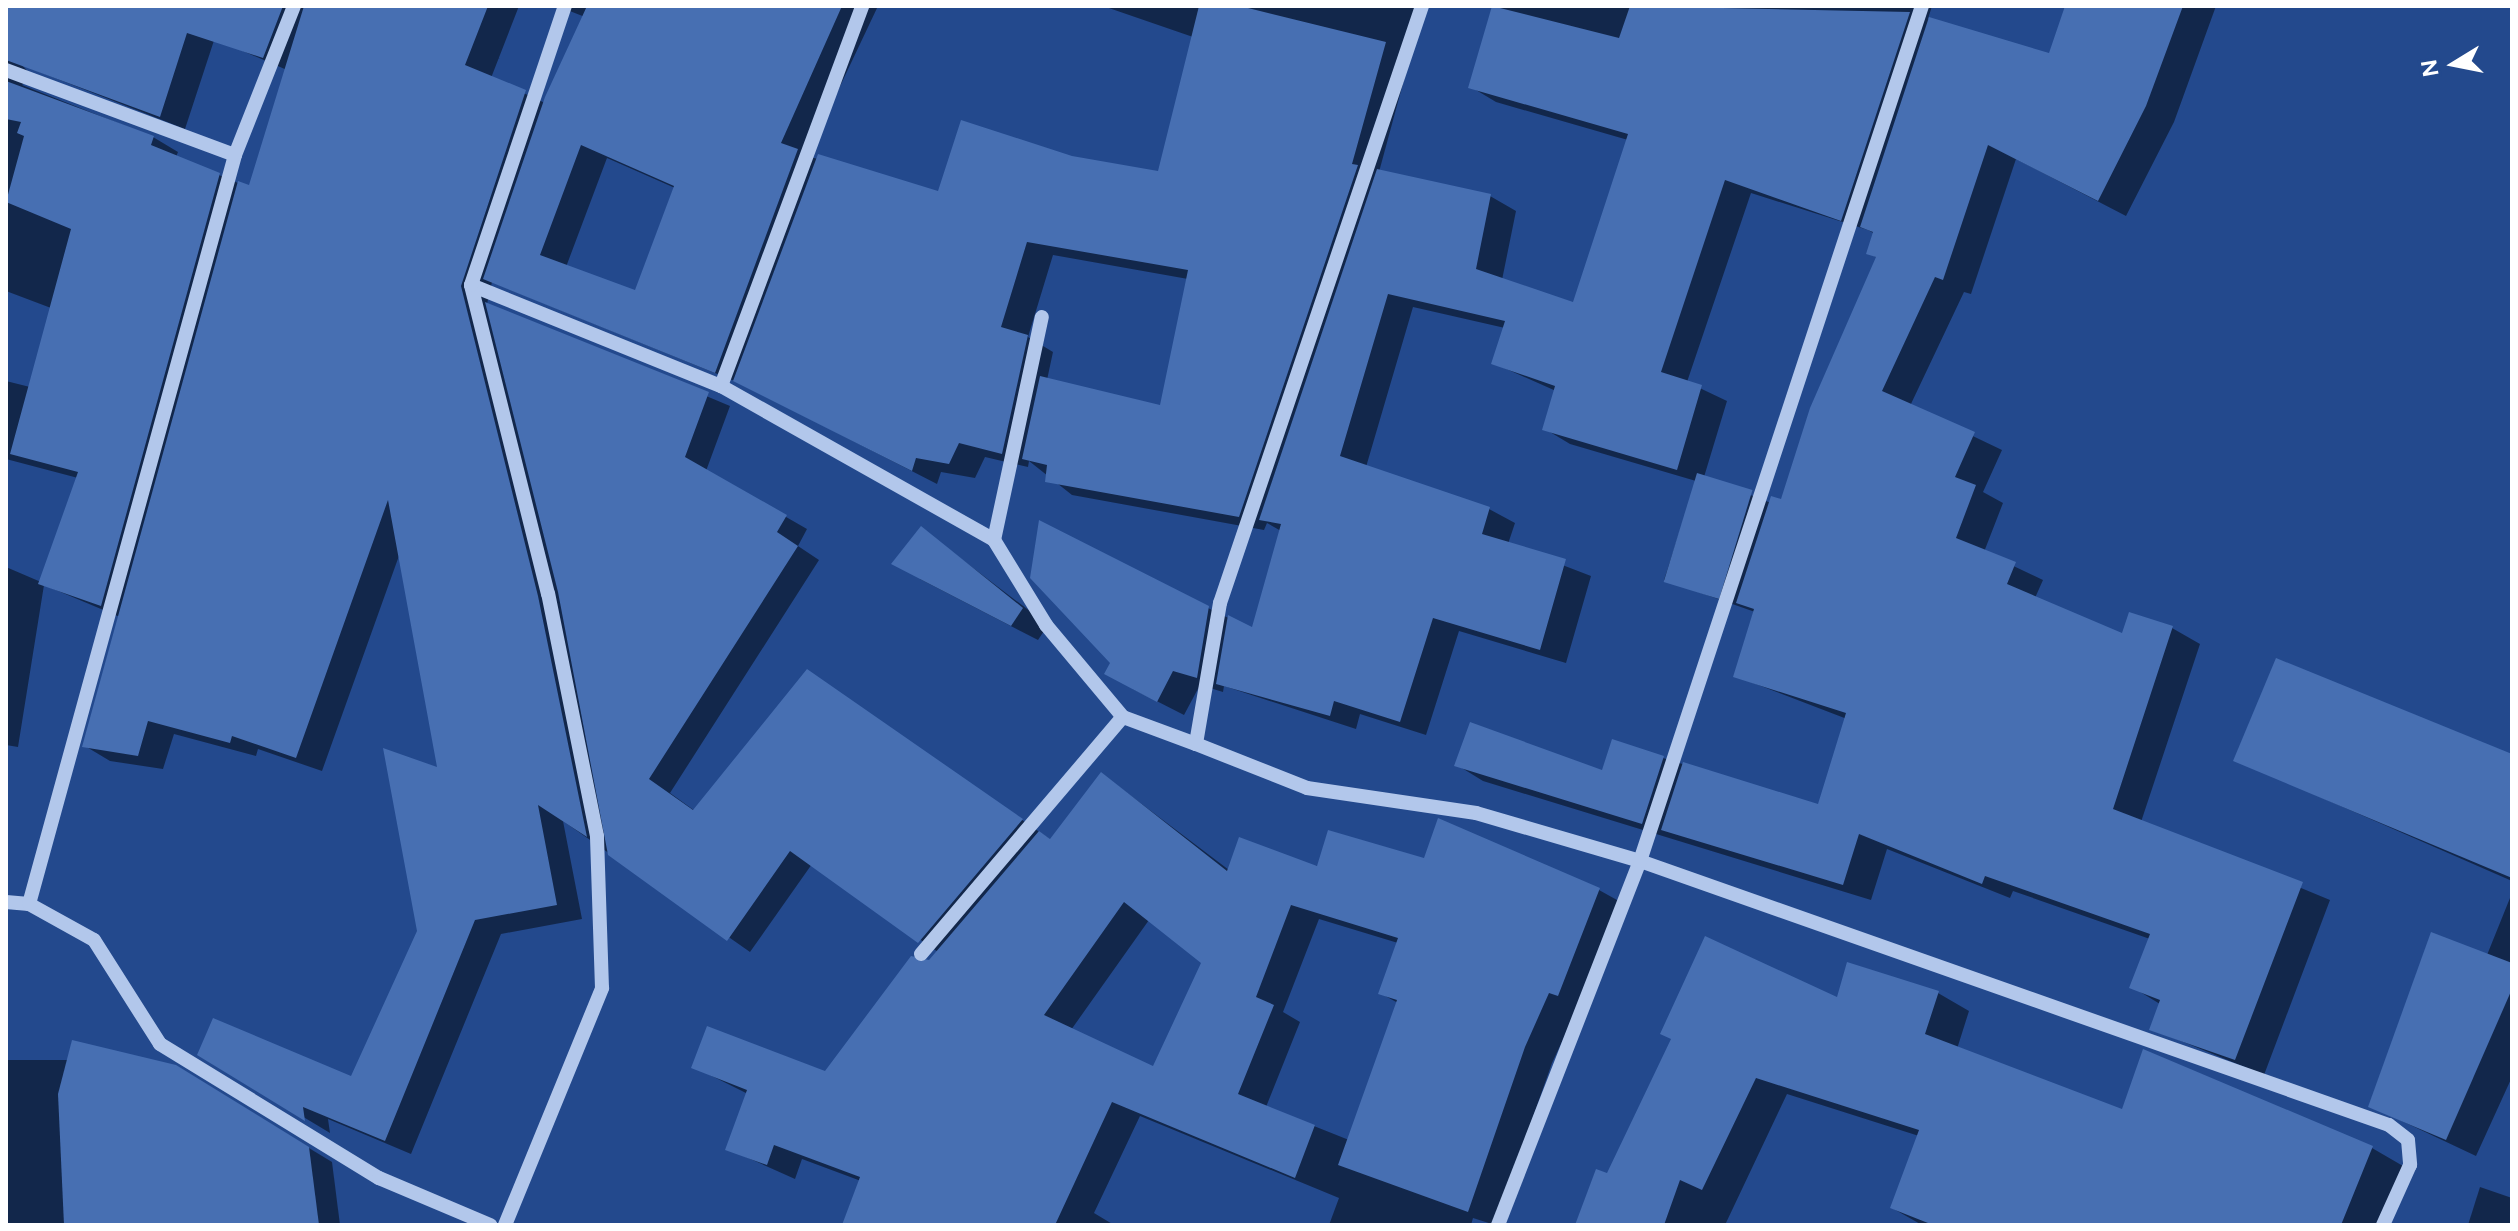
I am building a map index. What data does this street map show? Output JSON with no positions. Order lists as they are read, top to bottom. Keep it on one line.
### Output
{"north":"left"}
